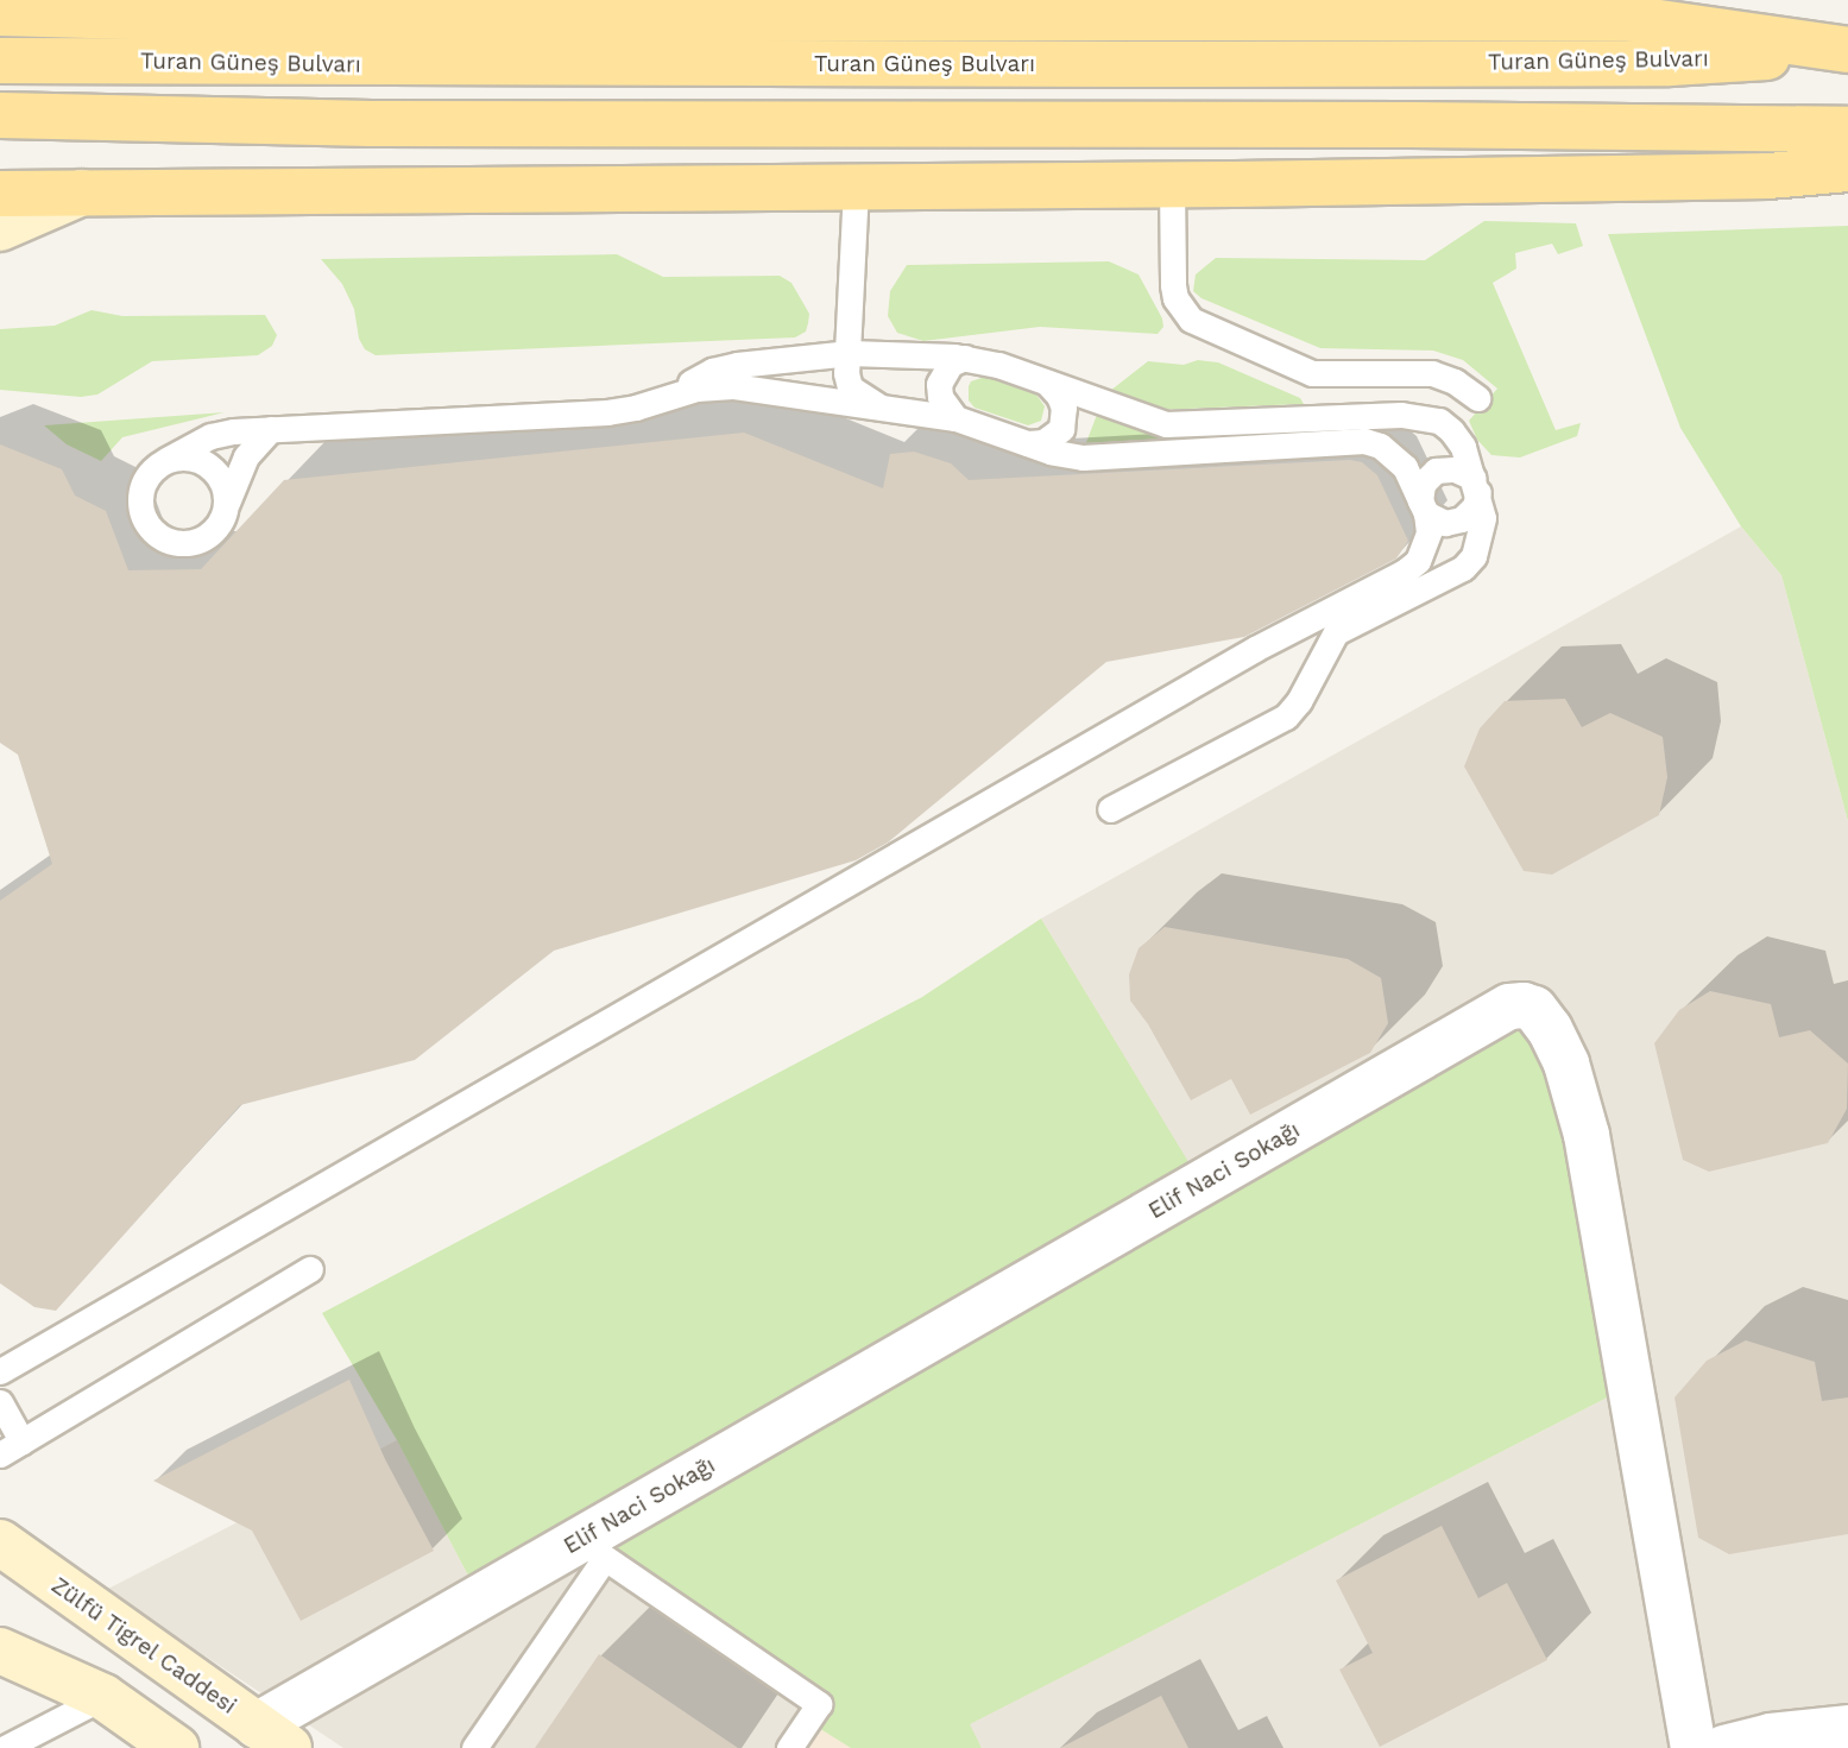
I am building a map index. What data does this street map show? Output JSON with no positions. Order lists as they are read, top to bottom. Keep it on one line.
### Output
{"streets":{"main road":["Turan Güneş Bulvarı","Zülfü Tigrel Caddesi"],"street":["Elif Naci Sokağı"]},"crossings":[["Elif Naci Sokağı","Zülfü Tigrel Caddesi"]]}
